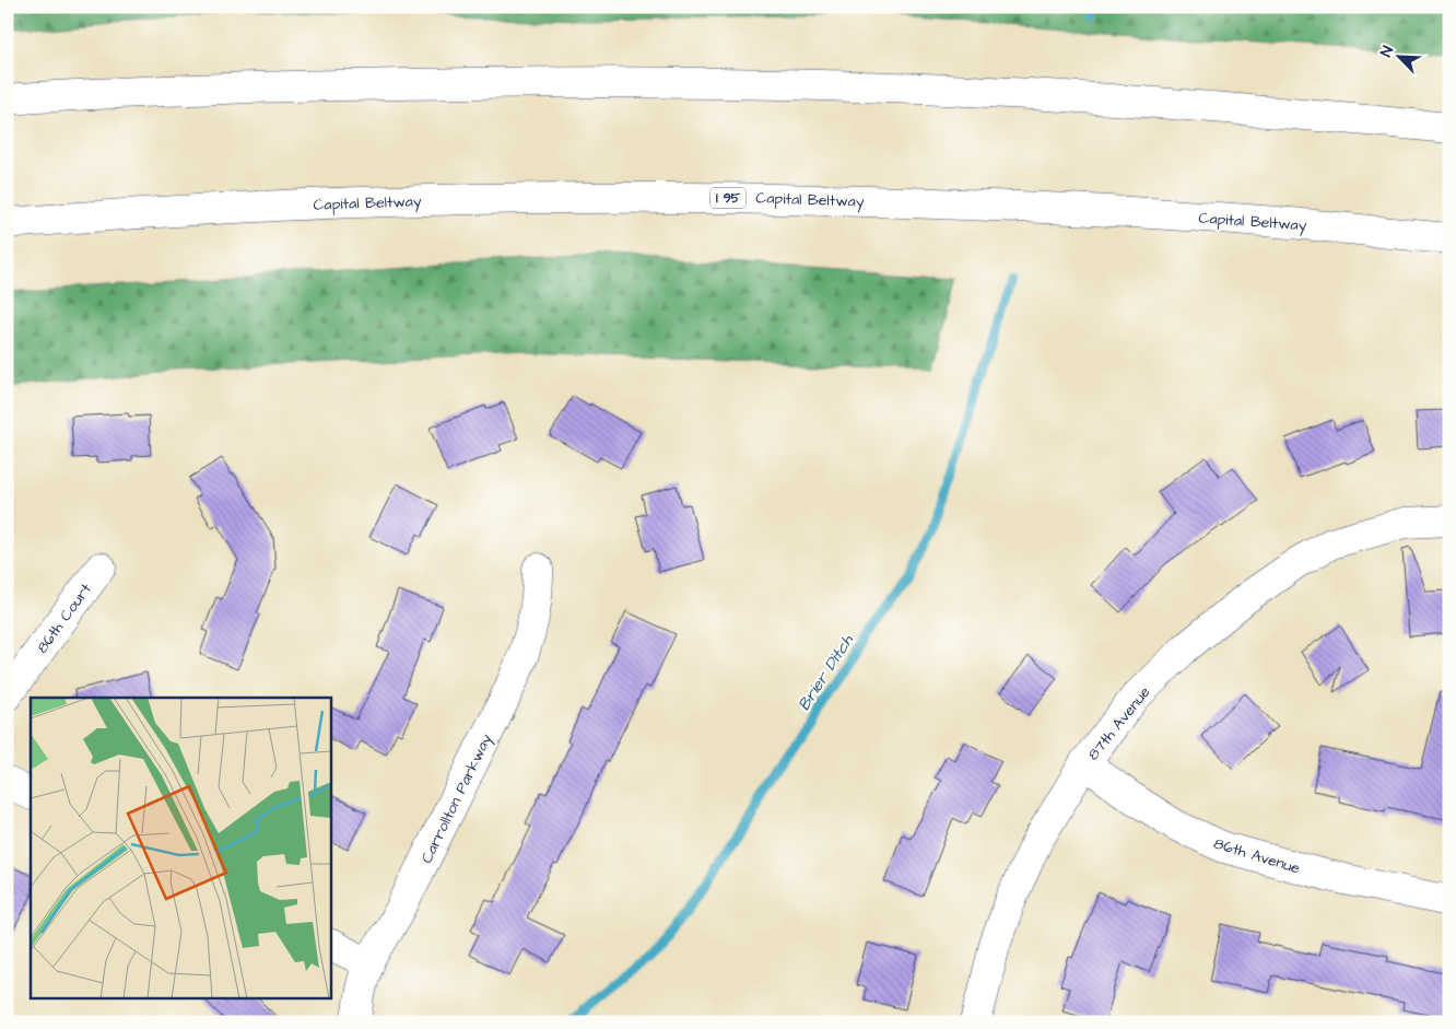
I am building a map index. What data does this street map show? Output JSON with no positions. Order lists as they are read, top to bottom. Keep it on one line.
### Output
{"streets":{"main road":["I 95","Capital Beltway","86th Court","87th Avenue","Carrollton Parkway","86th Avenue"]},"crossings":[["87th Avenue","86th Avenue"]],"water":["Brier Ditch"],"north":"top left"}
